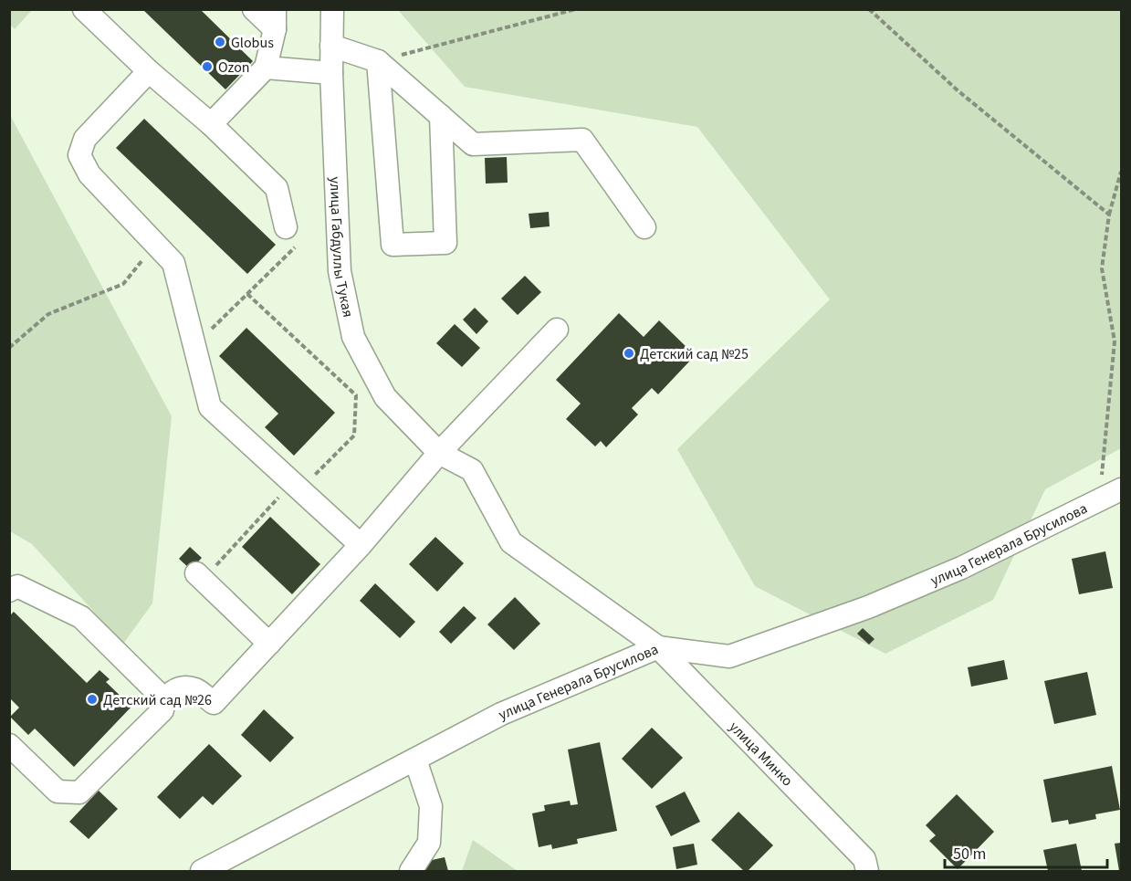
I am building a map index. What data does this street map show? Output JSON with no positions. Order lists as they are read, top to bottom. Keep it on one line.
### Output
{"streets":{"street":["улица Габдуллы Тукая","улица Генерала Брусилова","улица Минко"]},"crossings":[["улица Габдуллы Тукая","улица Генерала Брусилова"],["улица Габдуллы Тукая","улица Минко"],["улица Генерала Брусилова","улица Минко"]],"places":["Globus","Ozon","Детский сад №25","Детский сад №26"],"scale_bar":"50 m"}
